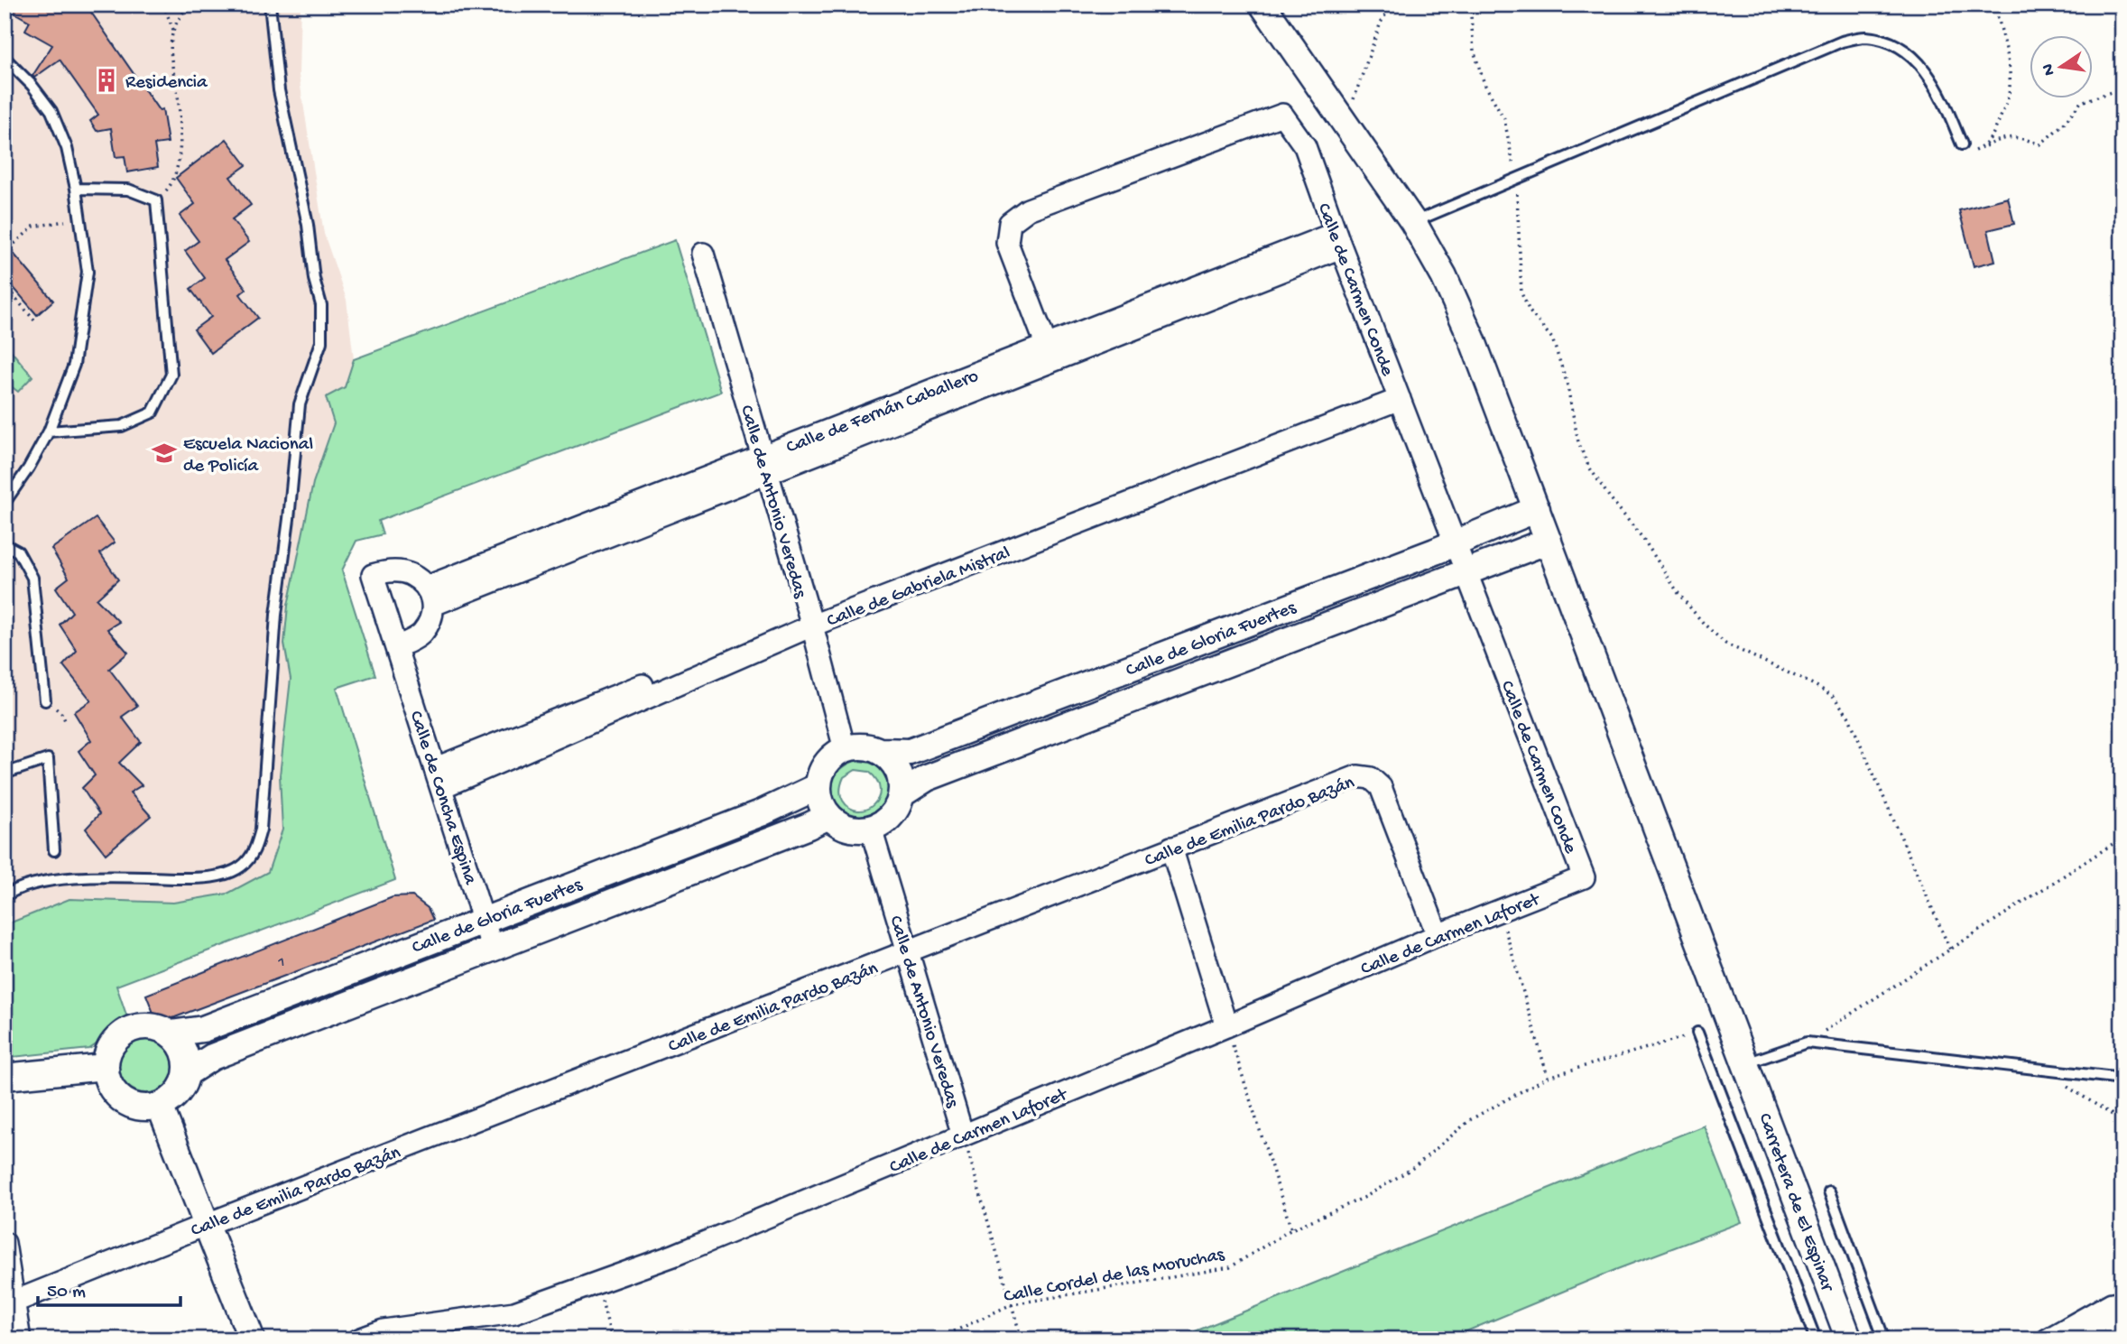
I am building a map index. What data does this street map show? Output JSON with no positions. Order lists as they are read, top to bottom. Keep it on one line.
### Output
{"streets":{"street":["Calle de Carmen Conde","Calle de Fernán Caballero","Calle de Antonio Veredas","Calle de Gabriela Mistral","Calle de Gloria Fuertes","Calle de Concha Espina","Calle de Emilia Pardo Bazán","Calle de Carmen Laforet","Carretera de El Espinar"],"path":["Calle Cordel de las Moruchas"]},"crossings":[["Calle de Carmen Conde","Calle de Fernán Caballero"],["Calle de Carmen Conde","Calle de Gabriela Mistral"],["Calle de Carmen Conde","Calle de Gloria Fuertes"],["Calle de Carmen Conde","Calle de Carmen Laforet"],["Calle de Fernán Caballero","Calle de Antonio Veredas"],["Calle de Fernán Caballero","Calle de Concha Espina"],["Calle de Antonio Veredas","Calle de Gabriela Mistral"],["Calle de Antonio Veredas","Calle de Gloria Fuertes"],["Calle de Antonio Veredas","Calle de Emilia Pardo Bazán"],["Calle de Antonio Veredas","Calle de Carmen Laforet"],["Calle de Gabriela Mistral","Calle de Concha Espina"],["Calle de Gloria Fuertes","Calle de Concha Espina"],["Calle de Gloria Fuertes","Carretera de El Espinar"],["Calle de Emilia Pardo Bazán","Calle de Carmen Laforet"]],"places":{"building":["Residencia"],"school or university":["Escuela Nacional de Policía"]},"house_numbers":["1"],"scale_bar":"50 m","north":"left"}
